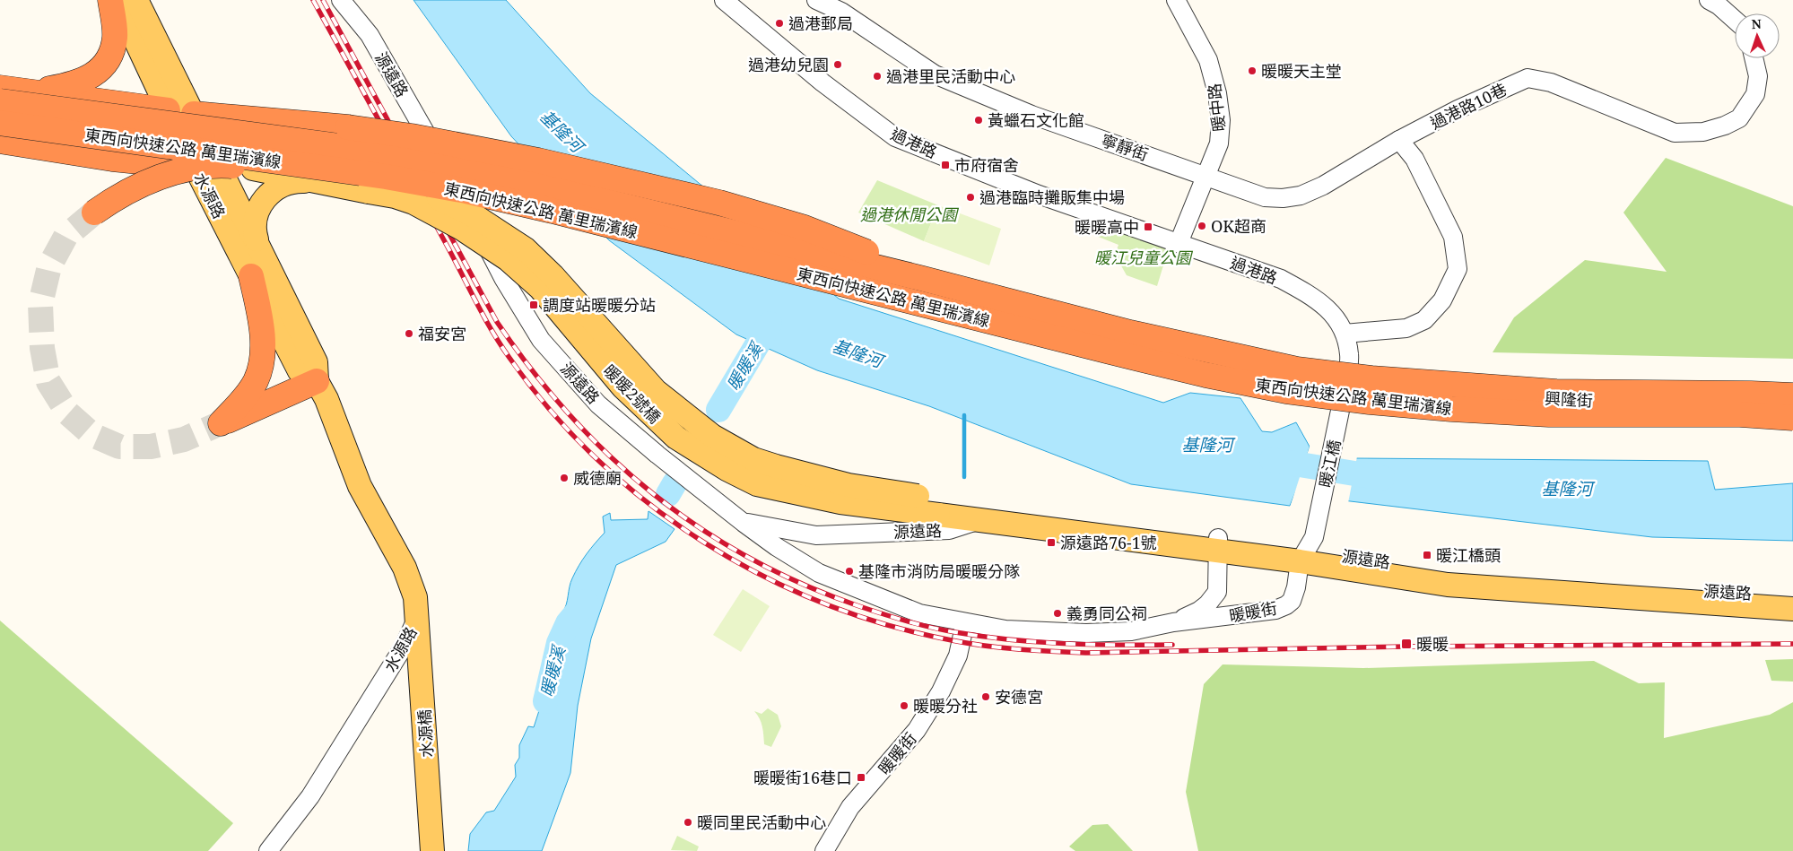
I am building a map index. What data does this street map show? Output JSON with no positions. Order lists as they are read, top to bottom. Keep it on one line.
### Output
{"streets":{"highway":["東西向快速公路 萬里瑞濱線"],"main road":["源遠路","水源路","暖暖2號橋","水源橋"],"street":["過港路10巷","暖中路","過港路","寧靜街","興隆街","暖江橋","暖暖街"]},"crossings":[["源遠路","暖暖2號橋"],["源遠路","暖江橋"],["源遠路","暖暖街"],["過港路10巷","寧靜街"],["暖中路","過港路"],["暖中路","寧靜街"],["過港路","興隆街"],["過港路","暖江橋"],["東西向快速公路 萬里瑞濱線","暖暖2號橋"],["水源路","水源橋"],["興隆街","暖江橋"],["暖江橋","暖暖街"]],"water":["基隆河","暖暖溪"],"parks":["過港休閒公園","暖江兒童公園"],"places":{"other":["過港郵局","過港幼兒園","暖暖天主堂","過港里民活動中心","黃蠟石文化館","過港臨時攤販集中場","OK超商","福安宮","威德廟","基隆市消防局暖暖分隊","義勇同公祠","安德宮","暖暖分社","暖同里民活動中心"],"transit":["市府宿舍","暖暖高中","調度站暖暖分站","源遠路76-1號","暖江橋頭","暖暖","暖暖街16巷口"]},"north":"top"}
